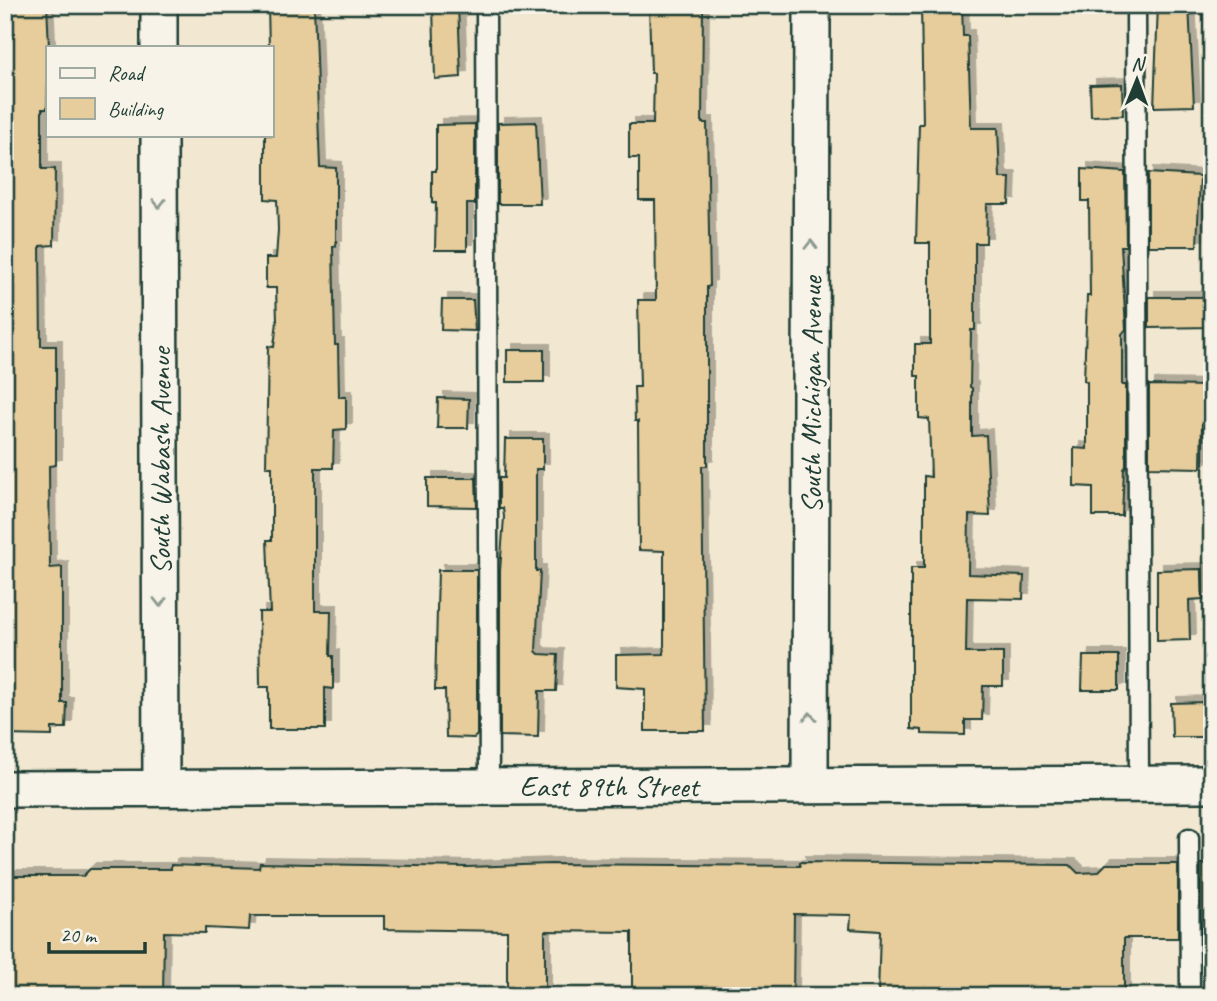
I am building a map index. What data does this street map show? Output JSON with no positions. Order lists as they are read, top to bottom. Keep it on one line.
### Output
{"streets":{"street":["South Michigan Avenue","South Wabash Avenue","East 89th Street"]},"crossings":[["South Michigan Avenue","East 89th Street"],["South Wabash Avenue","East 89th Street"]],"one_way":["South Michigan Avenue","South Wabash Avenue"],"legend":["Road","Building"],"scale_bar":"20 m","north":"top"}
